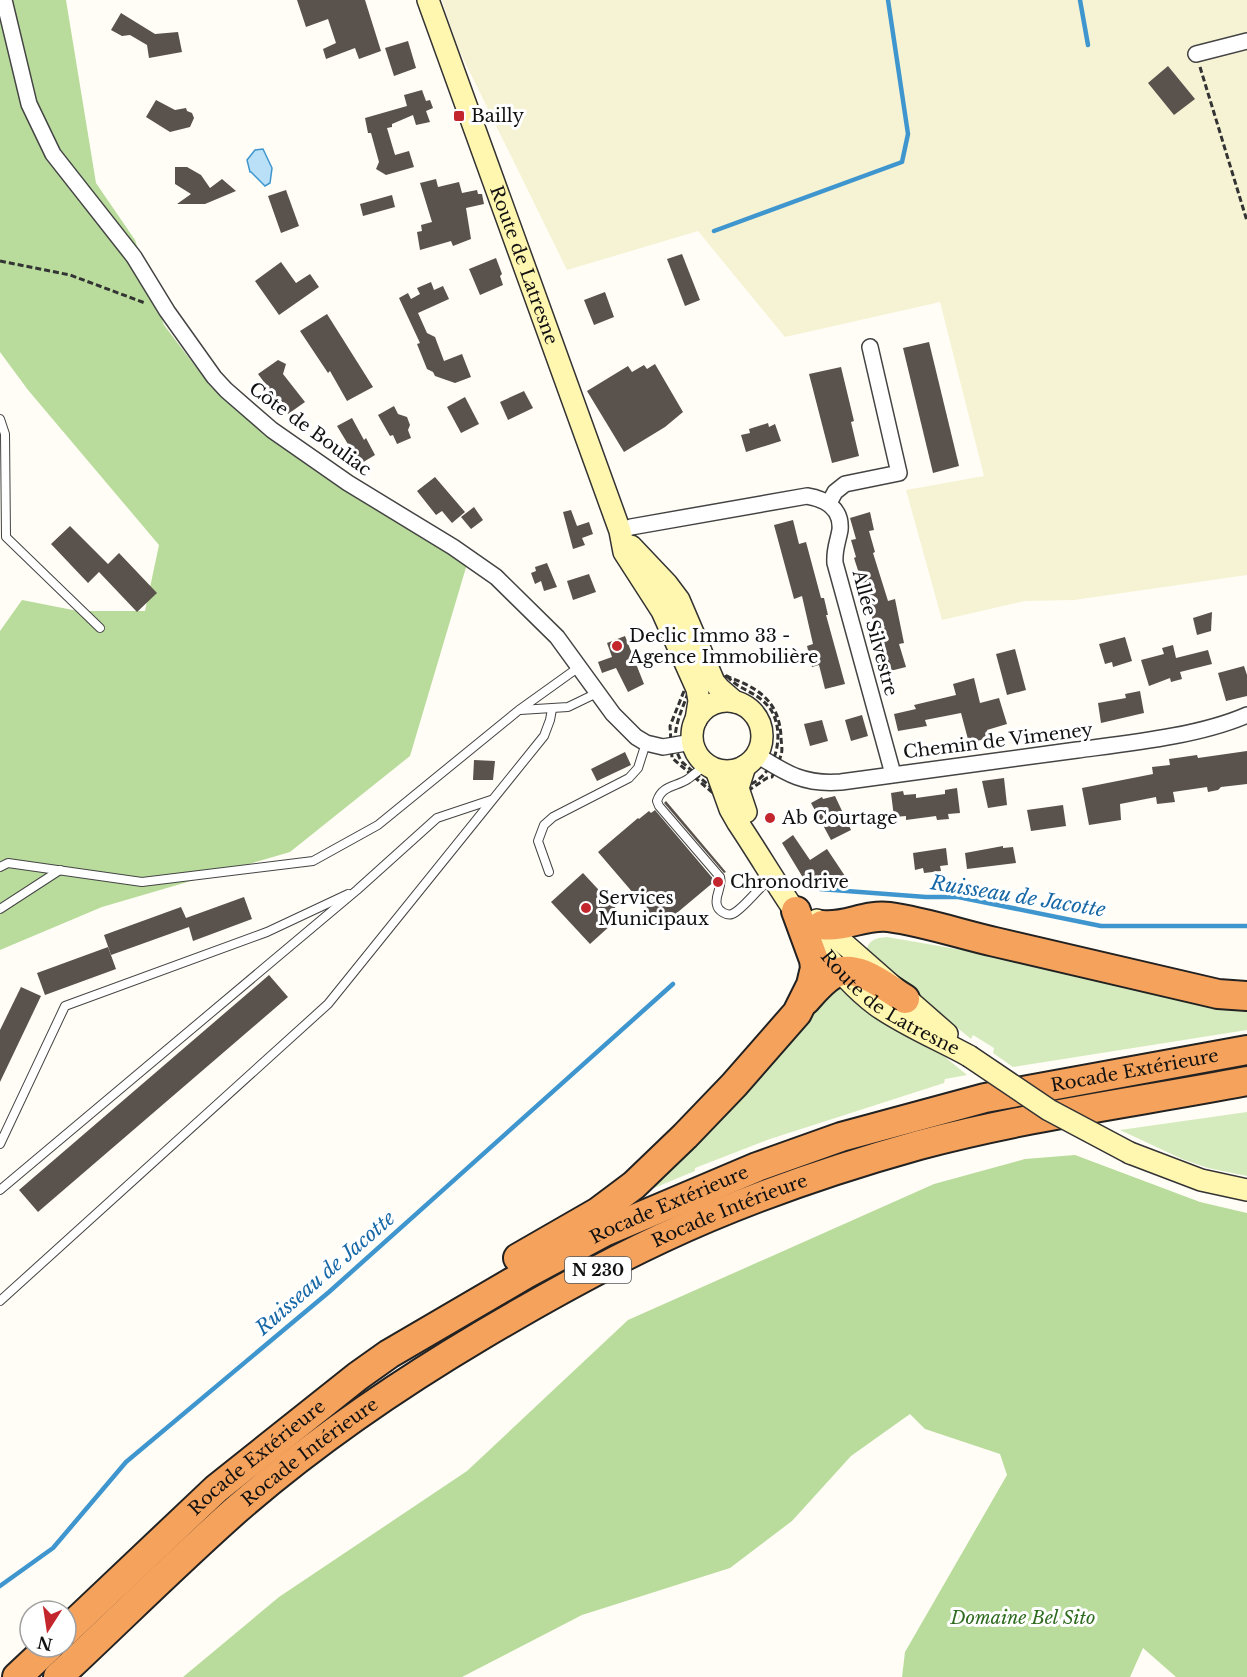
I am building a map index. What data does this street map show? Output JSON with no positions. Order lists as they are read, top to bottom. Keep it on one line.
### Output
{"streets":{"highway":["Rocade Extérieure","Rocade Intérieure","N 230"],"street":["Route de Latresne","Côte de Bouliac","Allée Silvestre","Chemin de Vimeney"]},"crossings":[["Route de Latresne","Côte de Bouliac"],["Route de Latresne","Chemin de Vimeney"],["Côte de Bouliac","Chemin de Vimeney"],["Allée Silvestre","Chemin de Vimeney"]],"water":["Ruisseau de Jacotte"],"parks":["Domaine Bel Sito"],"places":{"transit":["Bailly"],"other":["Declic Immo 33 - Agence Immobilière","Ab Courtage","Chronodrive","Services Municipaux"]},"north":"bottom"}
